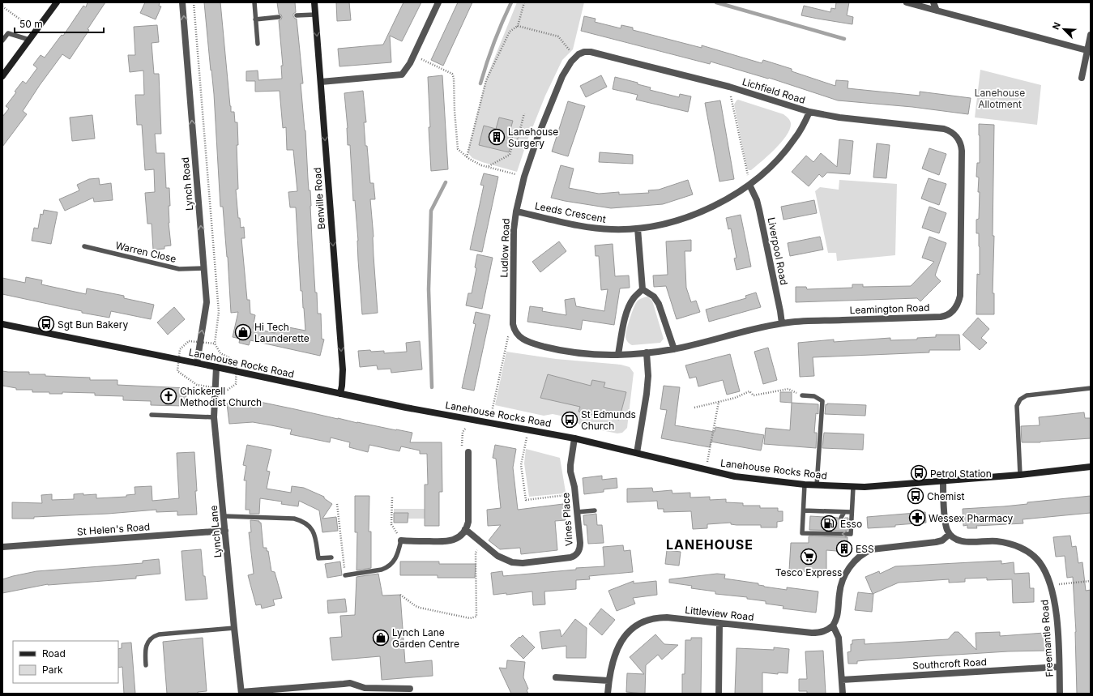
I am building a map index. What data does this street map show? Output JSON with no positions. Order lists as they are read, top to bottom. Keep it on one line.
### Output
{"streets":{"main road":["Benville Road","Lanehouse Rocks Road"],"street":["Lichfield Road","Lynch Road","Leeds Crescent","Ludlow Road","Liverpool Road","Leamington Road","Vines Place","St Helen's Road","Lynch Lane","Littleview Road","Freemantle Road","Southcroft Road"],"lane":["Warren Close"]},"crossings":[["Lichfield Road","Leeds Crescent"],["Lichfield Road","Ludlow Road"],["Lichfield Road","Leamington Road"],["Lynch Road","Warren Close"],["Lynch Road","Lanehouse Rocks Road"],["Benville Road","Lanehouse Rocks Road"],["Leeds Crescent","Ludlow Road"],["Leeds Crescent","Liverpool Road"],["Liverpool Road","Leamington Road"],["Lanehouse Rocks Road","Vines Place"],["Lanehouse Rocks Road","Lynch Lane"],["St Helen's Road","Lynch Lane"],["Freemantle Road","Southcroft Road"]],"one_way":["Lynch Road","Benville Road"],"districts":["LANEHOUSE"],"parks":["Lanehouse Allotment"],"places":{"building":["Lanehouse Surgery","ESS"],"bus stop":["Sgt Bun Bakery","St Edmunds Church","Petrol Station","Chemist"],"shop":["Hi Tech Launderette","Lynch Lane Garden Centre"],"church":["Chickerell Methodist Church"],"pharmacy":["Wessex Pharmacy"],"fuel station":["Esso"],"supermarket":["Tesco Express"]},"legend":["Road","Park"],"scale_bar":"50 m","north":"top left"}
